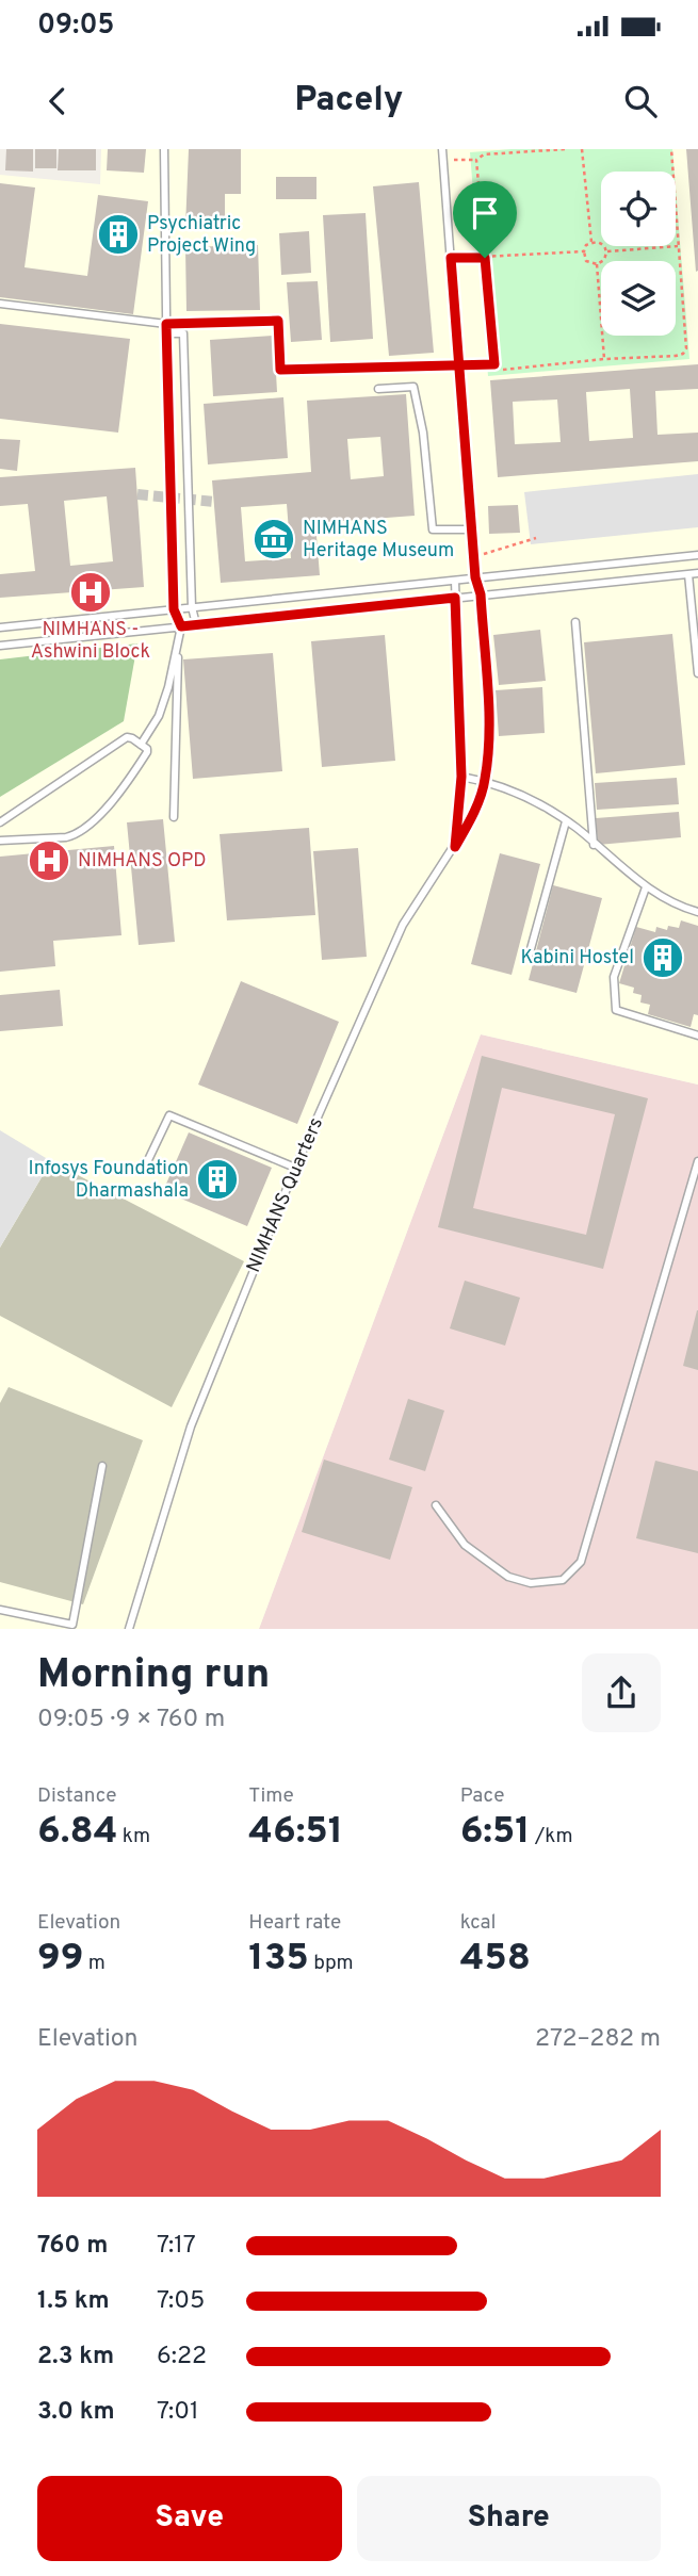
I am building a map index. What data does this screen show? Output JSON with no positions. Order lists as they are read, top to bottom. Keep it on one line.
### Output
{"streets":{"lane":["NIMHANS Quarters"]},"places":{"building":["Psychiatric Project Wing","Kabini Hostel","Infosys Foundation Dharmashala"],"museum":["NIMHANS Heritage Museum"],"hospital":["NIMHANS - Ashwini Block","NIMHANS OPD"]},"page":{"status":"09:05","header":"Pacely","heading":["Morning run","09:05 · 9 × 760 m"],"stats":[["Distance","6.84 km"],["Time","46:51"],["Pace","6:51 /km"],["Elevation","99 m"],["Heart rate","135 bpm"],["kcal","458"]],"chart":["Elevation","272–282 m"],"list":[{"name":"760 m","note":"7:17"},{"name":"1.5 km","note":"7:05"},{"name":"2.3 km","note":"6:22"},{"name":"3.0 km","note":"7:01"}],"buttons":["Save","Share"]}}
